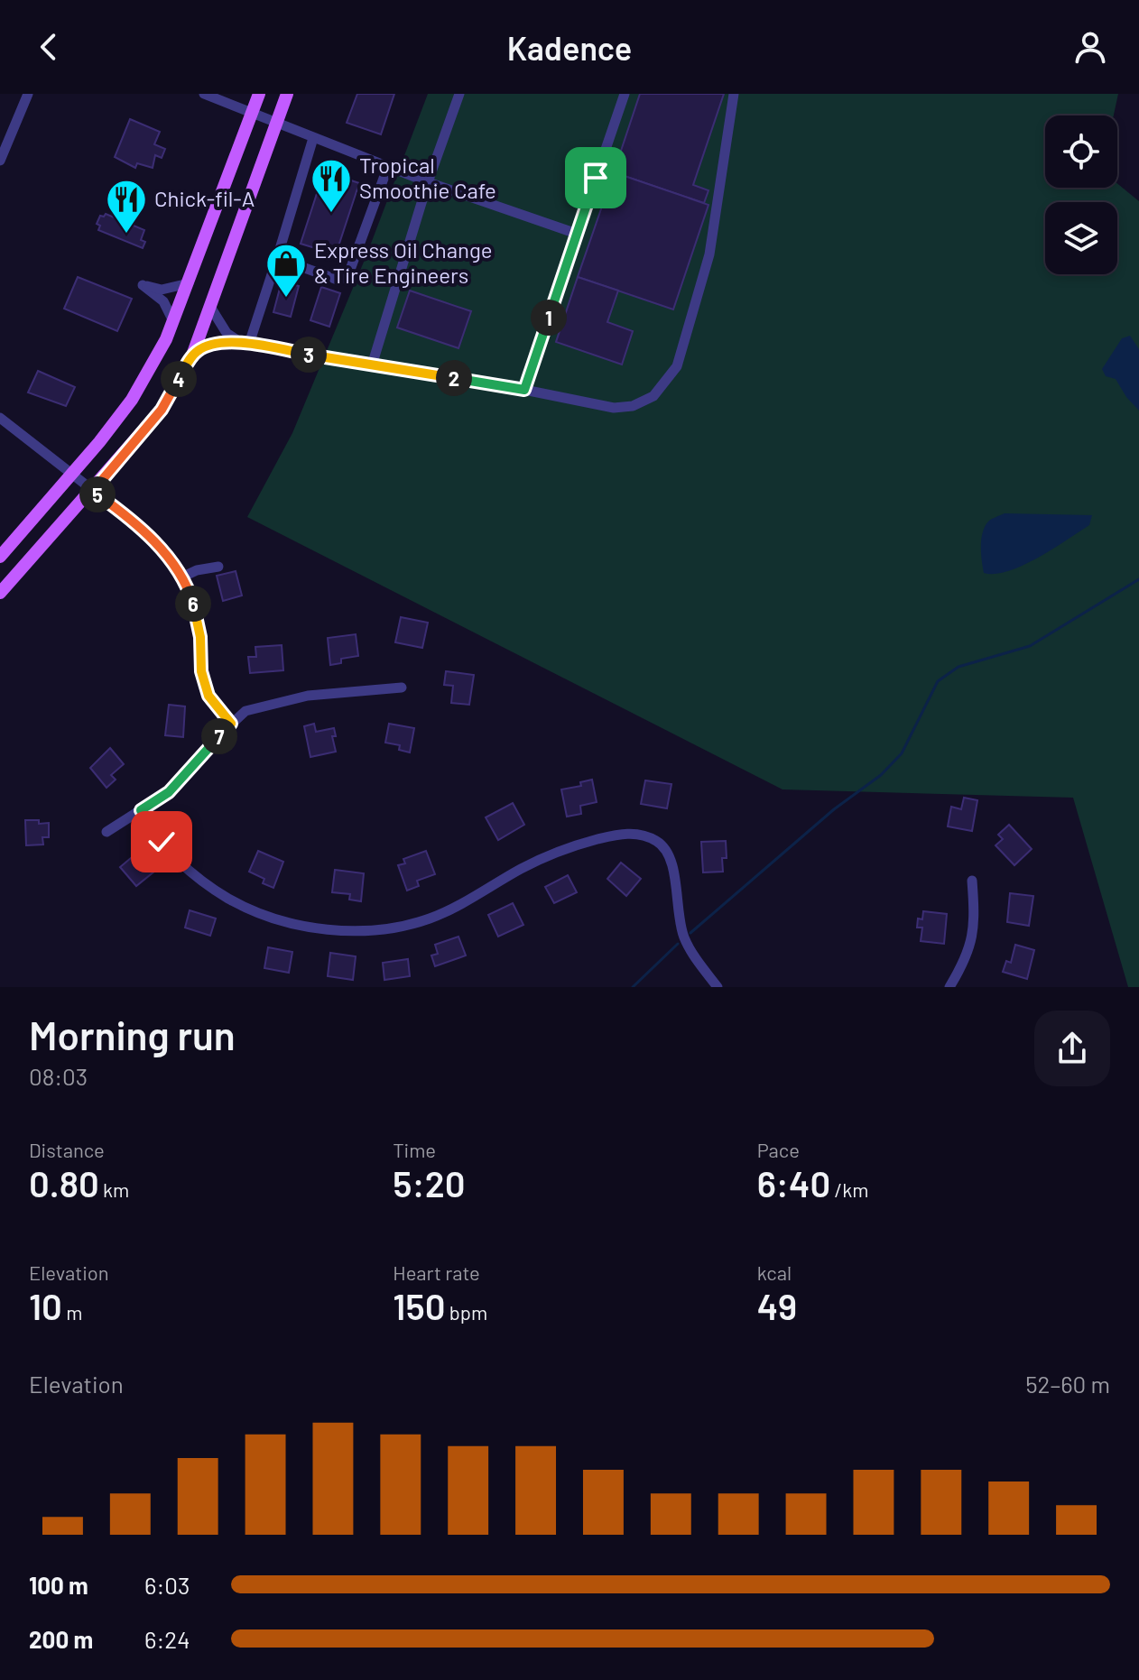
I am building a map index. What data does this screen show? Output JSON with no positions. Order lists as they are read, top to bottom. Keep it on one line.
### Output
{"places":{"restaurant":["Tropical Smoothie Cafe","Chick-fil-A"],"shop":["Express Oil Change & Tire Engineers"]},"page":{"header":"Kadence","pins":["1","3","2","4","5","6","7"],"heading":["Morning run","08:03"],"stats":[["Distance","0.80 km"],["Time","5:20"],["Pace","6:40 /km"],["Elevation","10 m"],["Heart rate","150 bpm"],["kcal","49"]],"chart":["Elevation","52–60 m"],"list":[{"name":"100 m","note":"6:03"},{"name":"200 m","note":"6:24"}]}}
